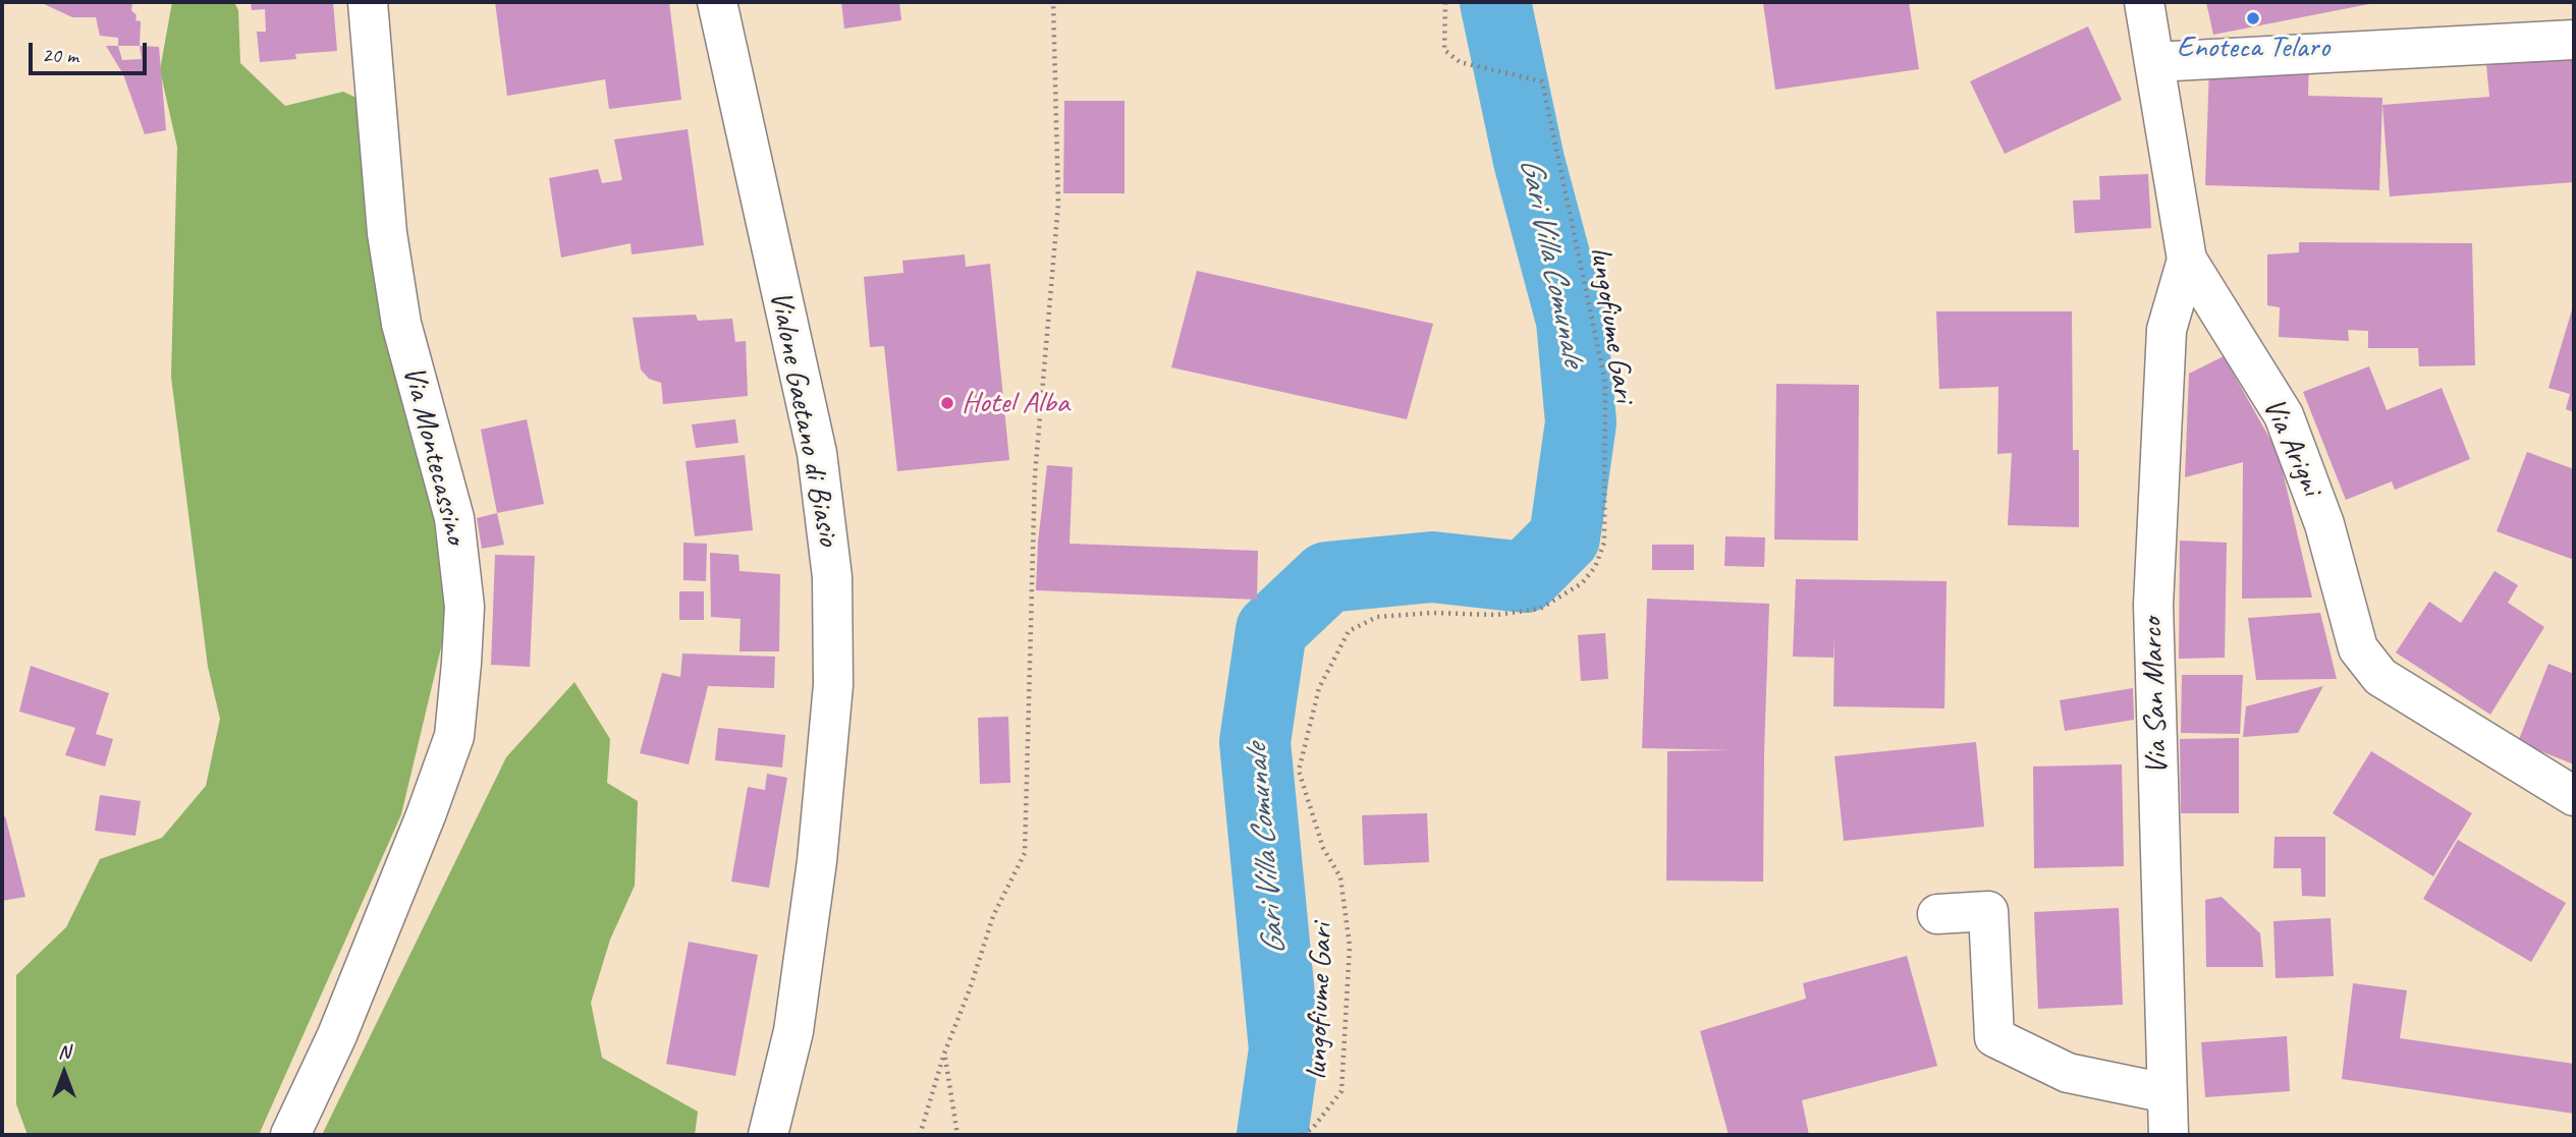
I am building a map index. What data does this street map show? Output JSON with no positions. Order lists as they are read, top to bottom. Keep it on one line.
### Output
{"streets":{"street":["Vialone Gaetano di Biasio","Via Arigni","Via Montecassino","Via San Marco"],"path":["lungofiume Gari"]},"crossings":[["Via Arigni","Via San Marco"]],"water":["Gari Villa Comunale"],"places":["Enoteca Telaro","Hotel Alba"],"scale_bar":"20 m","north":"top"}
